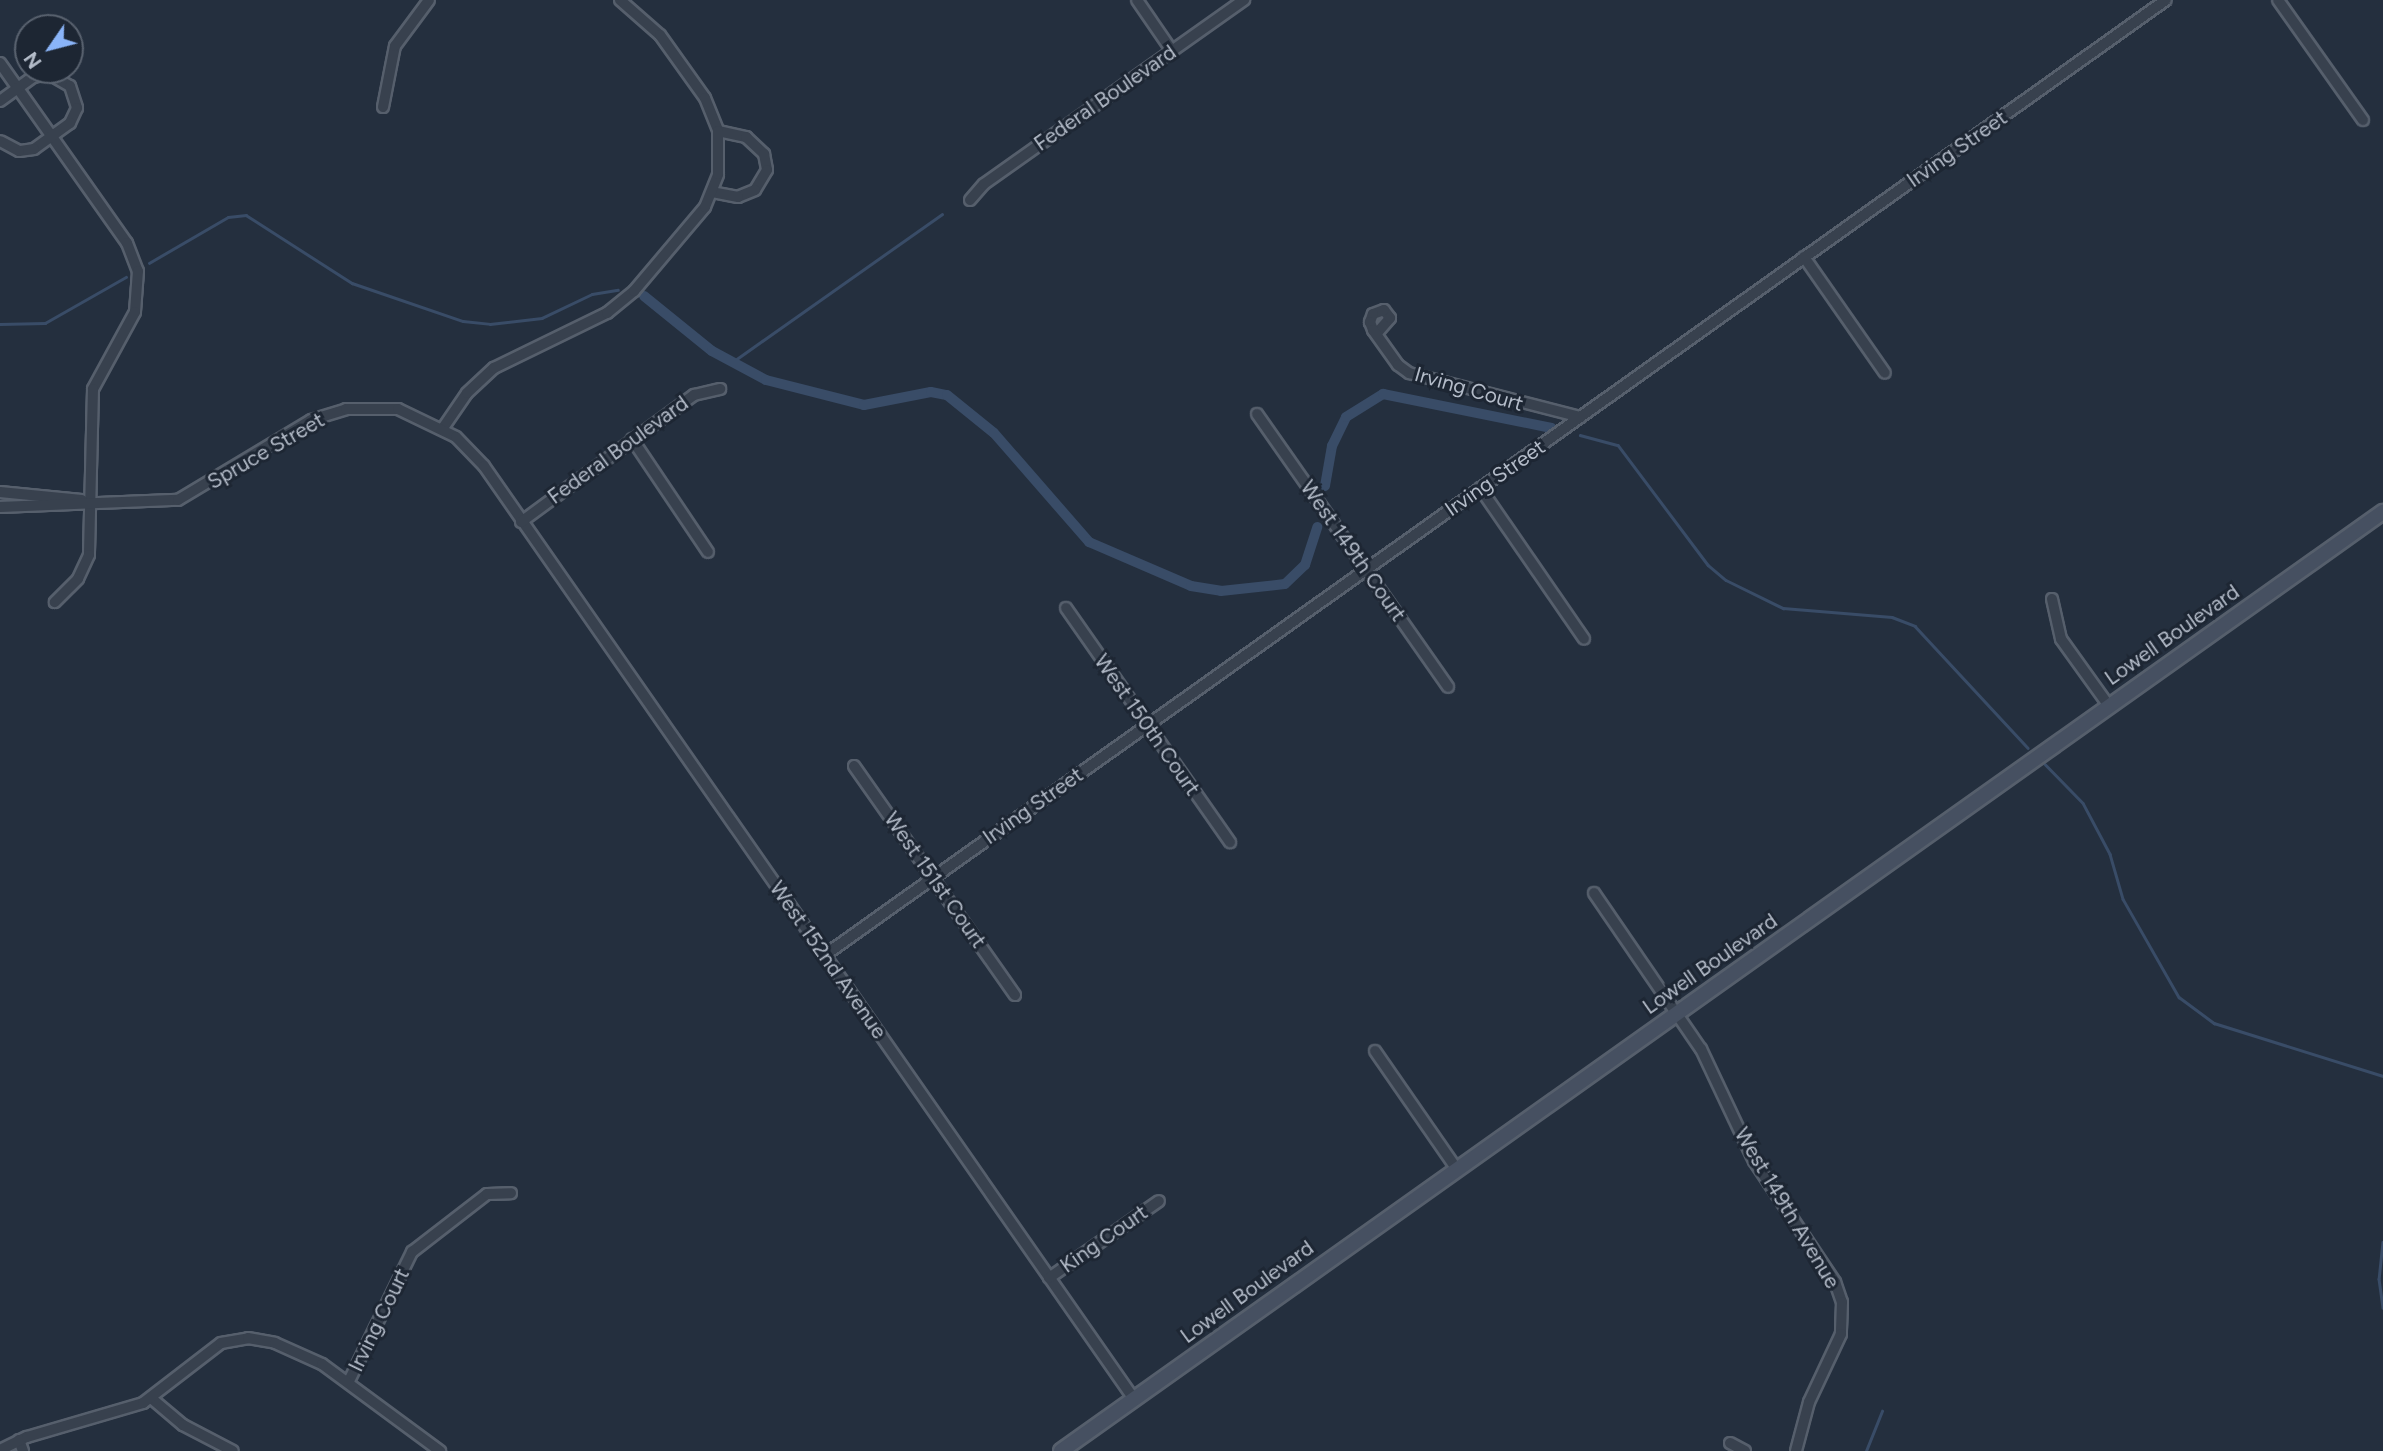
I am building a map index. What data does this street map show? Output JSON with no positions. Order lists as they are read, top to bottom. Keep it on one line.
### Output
{"streets":{"main road":["Lowell Boulevard"],"street":["Federal Boulevard","Irving Street","Irving Court","Spruce Street","West 149th Court","West 150th Court","West 151st Court","West 152nd Avenue","West 149th Avenue","King Court"]},"crossings":[["Federal Boulevard","Spruce Street"],["Federal Boulevard","West 152nd Avenue"],["Irving Street","Irving Court"],["Irving Street","West 149th Court"],["Irving Street","West 150th Court"],["Irving Street","West 151st Court"],["Irving Street","West 152nd Avenue"],["Spruce Street","West 152nd Avenue"],["Lowell Boulevard","West 152nd Avenue"],["Lowell Boulevard","West 149th Avenue"],["West 152nd Avenue","King Court"]],"north":"bottom left"}
